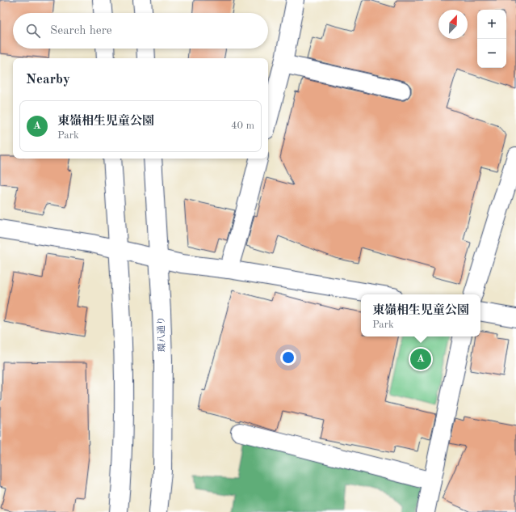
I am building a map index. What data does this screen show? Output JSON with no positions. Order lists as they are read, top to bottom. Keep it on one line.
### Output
{"streets":{"street":["環八通り"]},"north":"top right","page":{"map_buttons":["+","−"],"search":"Search here","heading":"Nearby","list":[{"mark":"A","name":"東嶺相生児童公園","note":"Park","value":"40 m"}],"popup":["東嶺相生児童公園","Park"],"pins":"A"}}
